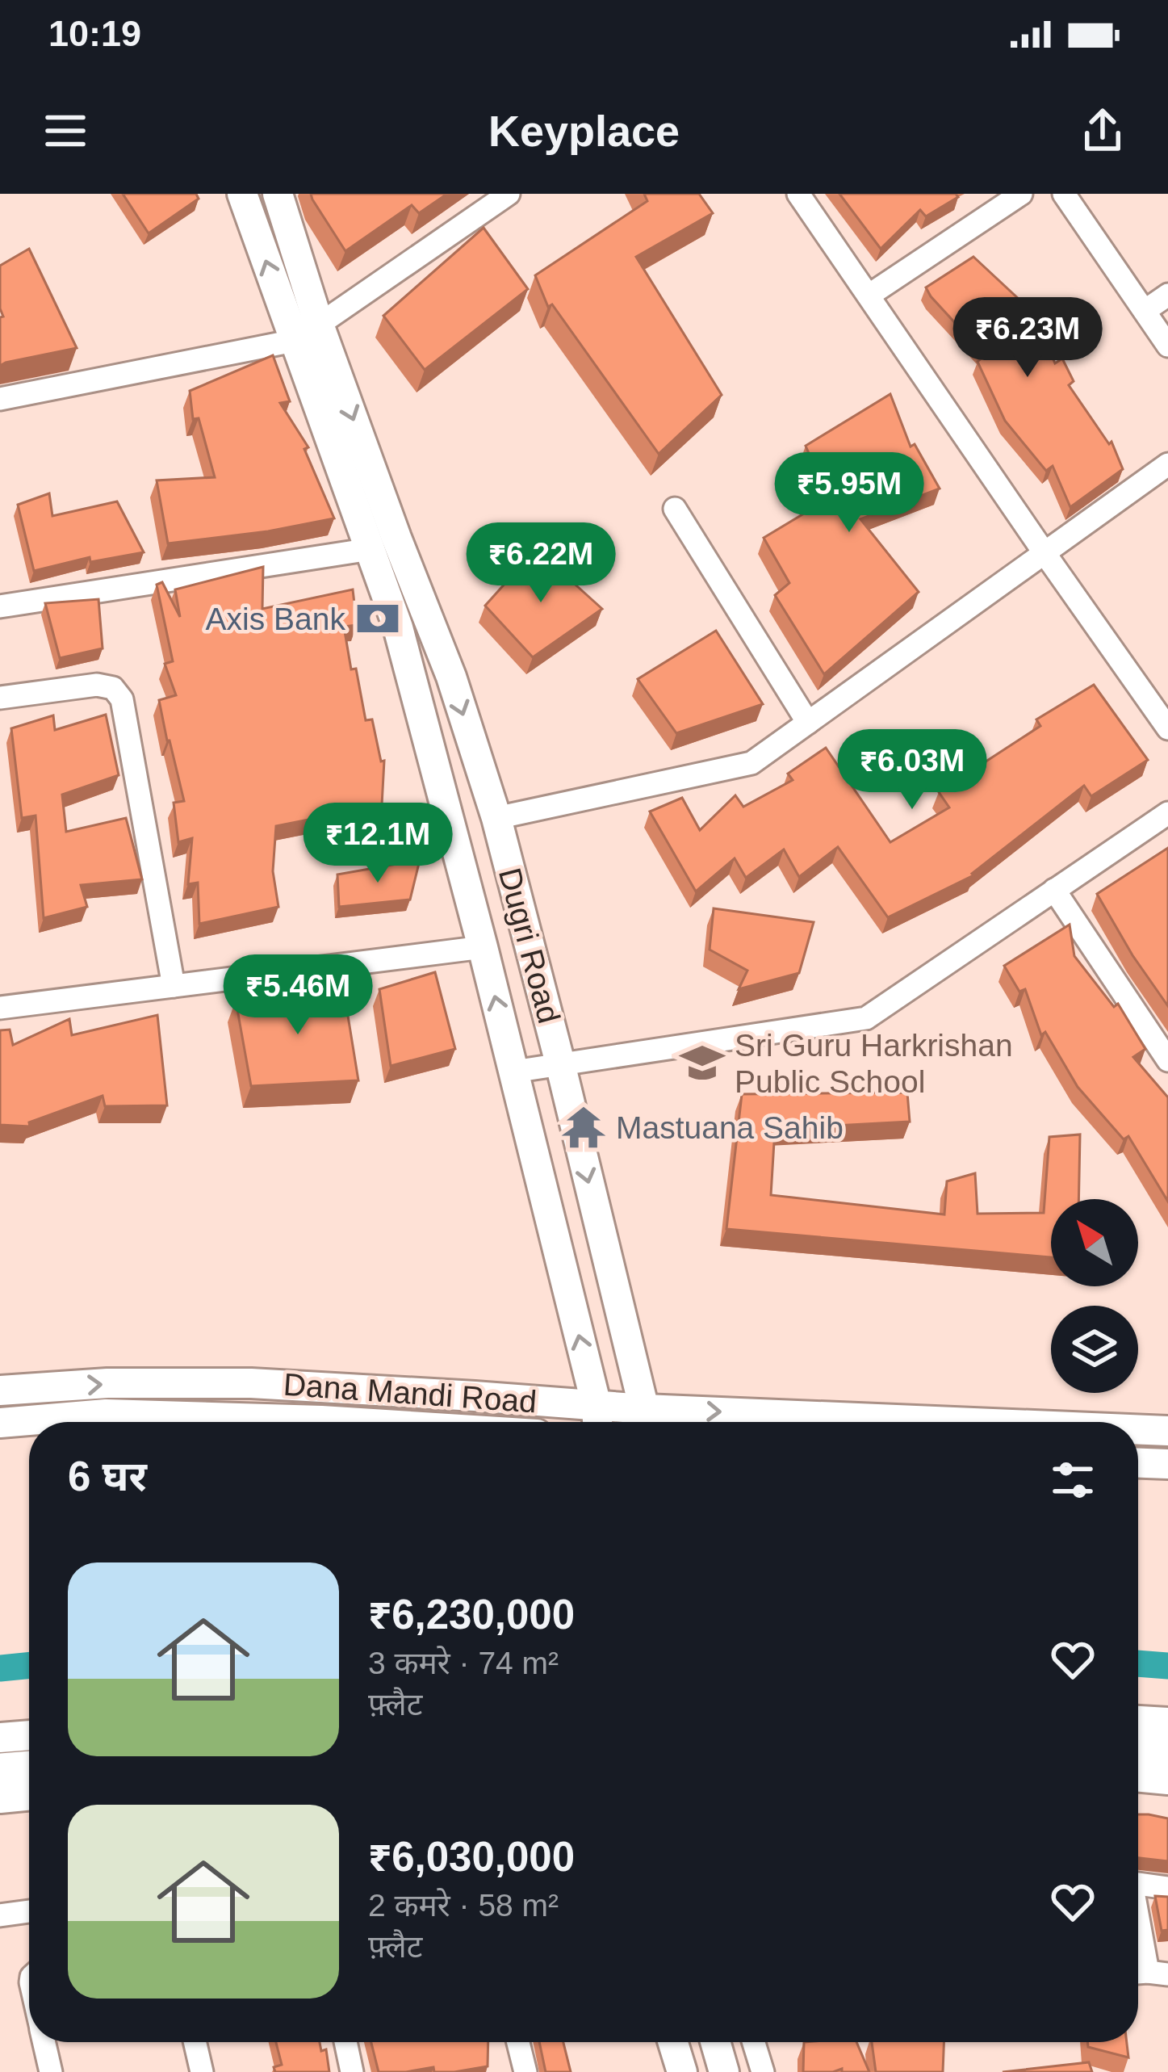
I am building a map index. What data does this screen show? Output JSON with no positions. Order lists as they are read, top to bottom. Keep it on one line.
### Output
{"streets":{"street":["Dugri Road","Dana Mandi Road"]},"crossings":[["Dugri Road","Dana Mandi Road"]],"places":{"bank":["Axis Bank"],"school or university":["Sri Guru Harkrishan Public School"],"temple":["Mastuana Sahib"]},"north":"top left","page":{"status":"10:19","header":"Keyplace","price":["₹6.23M","₹5.95M","₹6.22M","₹6.03M","₹12.1M","₹5.46M"],"heading":"6 घर","list":[{"name":"₹6,230,000","note":"3 कमरे · 74 m² · फ़्लैट"},{"name":"₹6,030,000","note":"2 कमरे · 58 m² · फ़्लैट"}]}}
